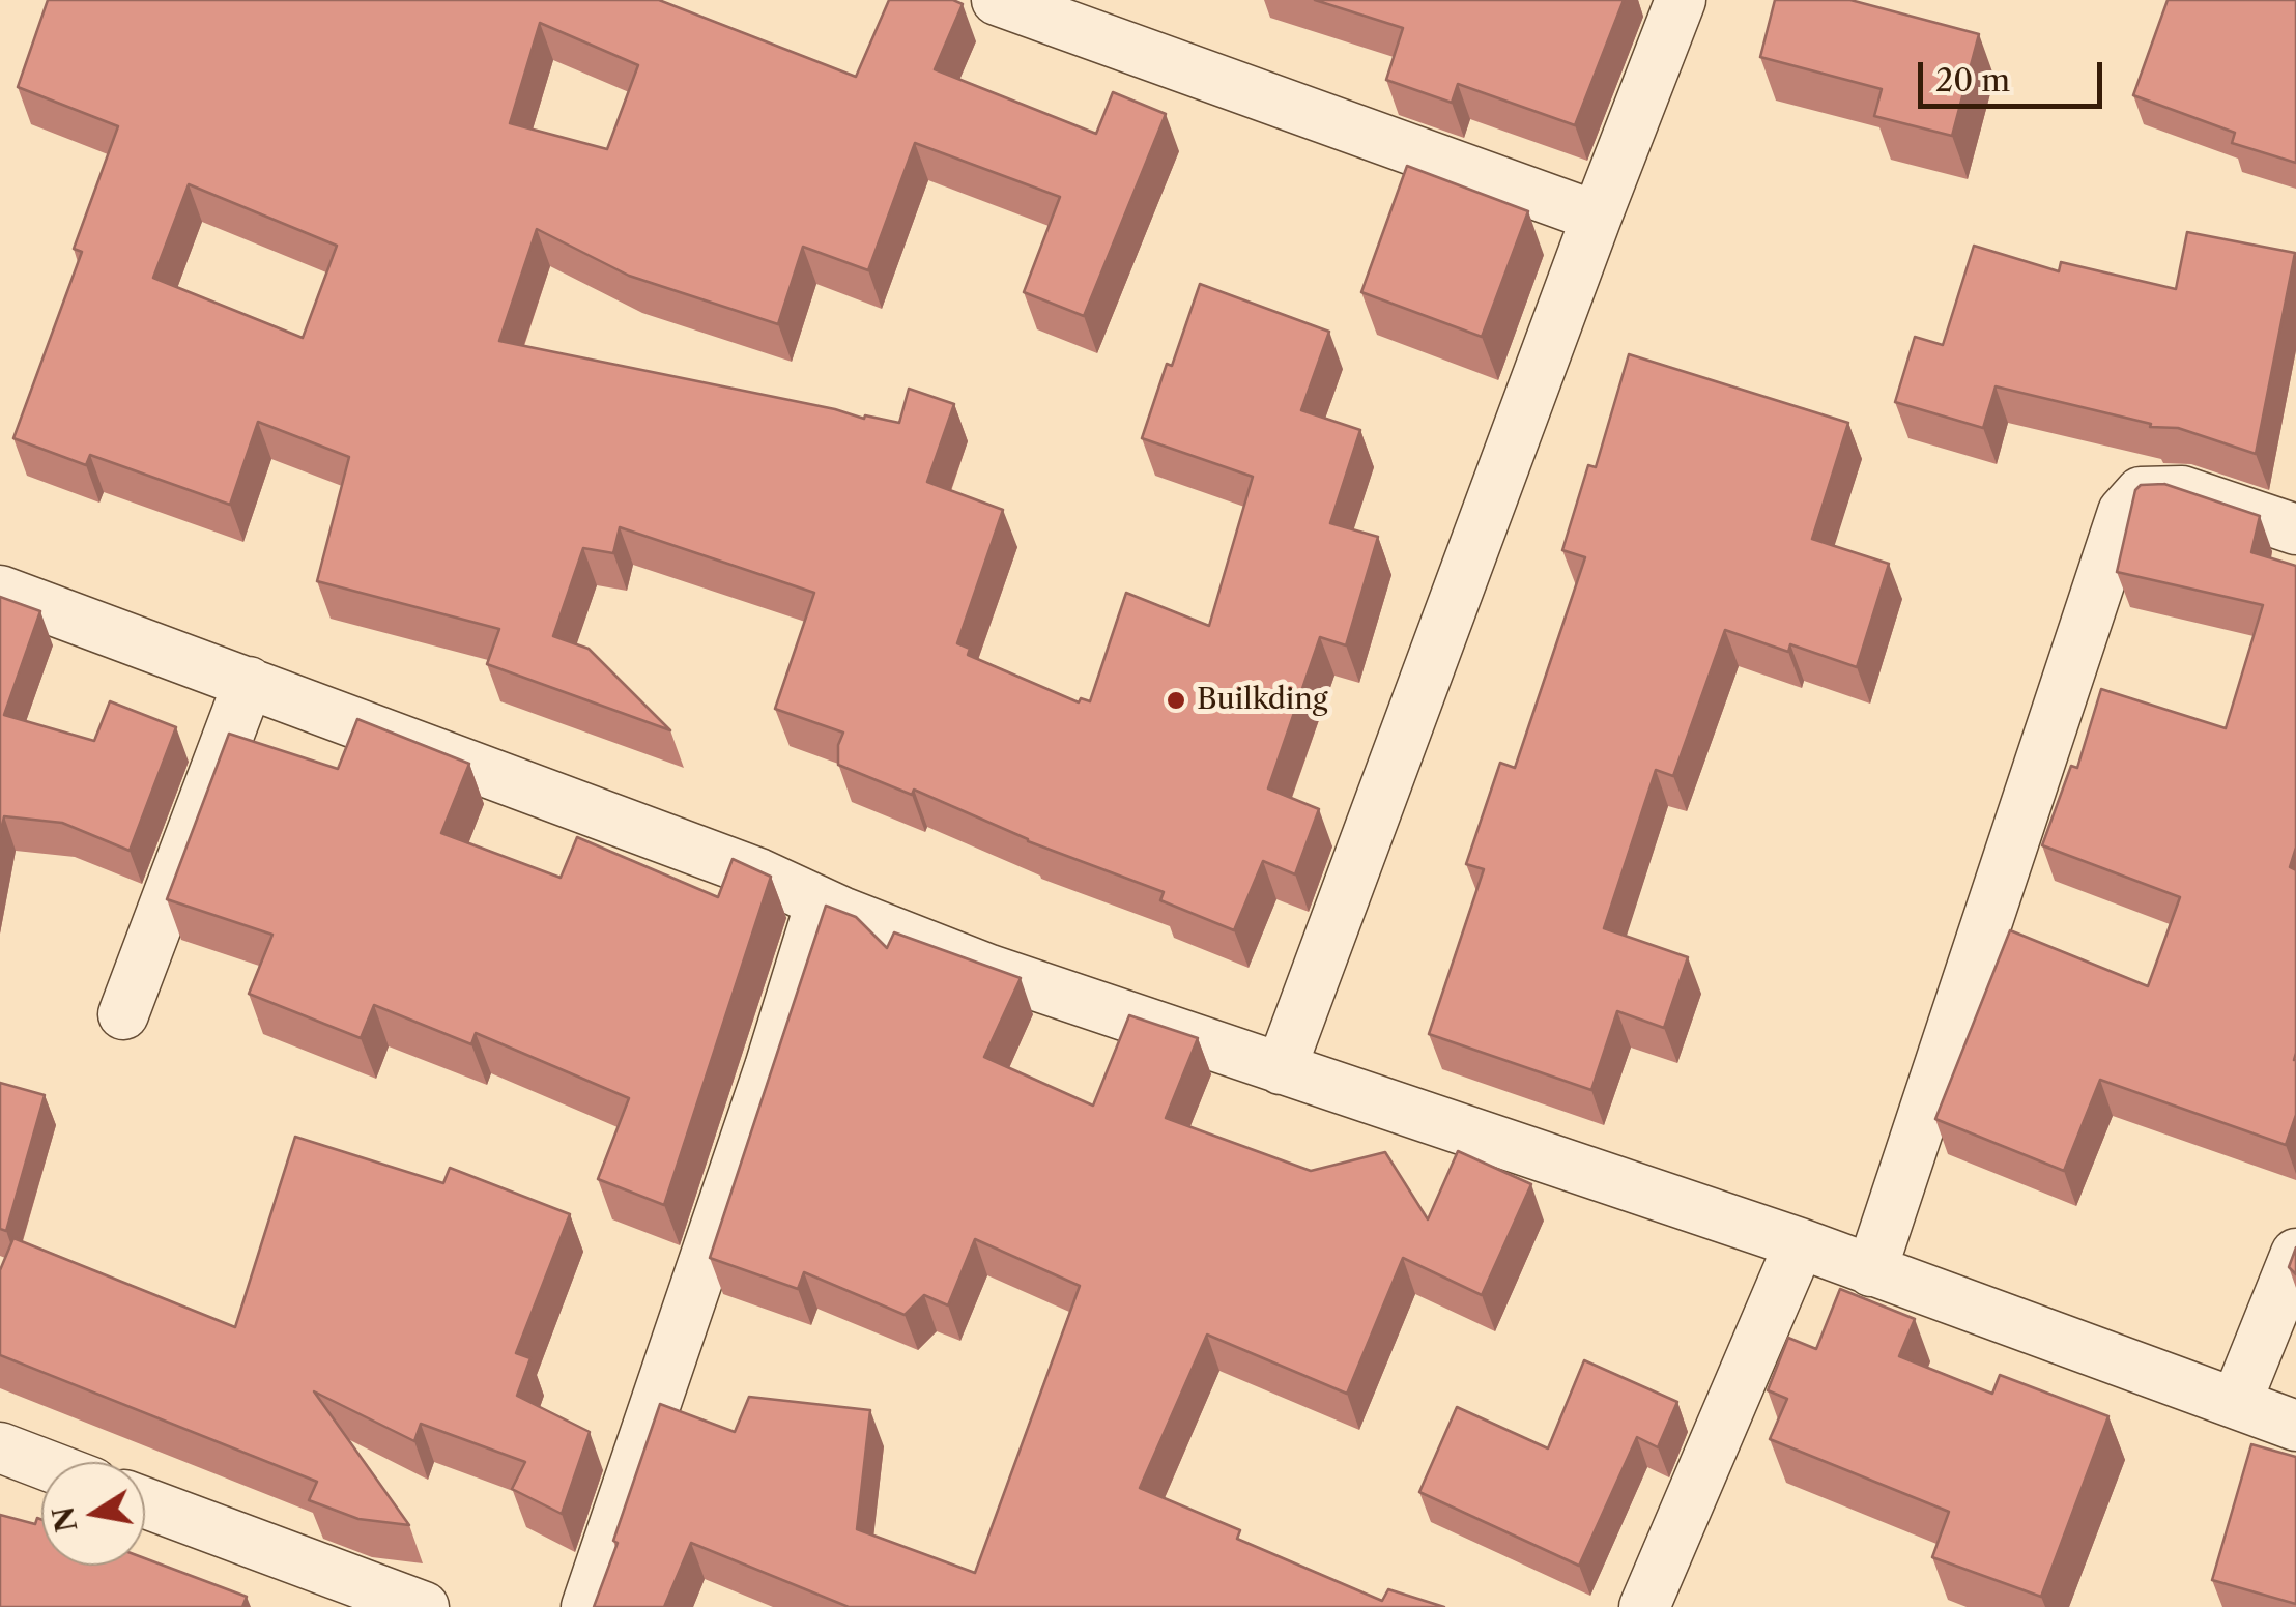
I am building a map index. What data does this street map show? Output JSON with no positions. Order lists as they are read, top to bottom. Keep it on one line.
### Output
{"places":["Builkding"],"scale_bar":"20 m","north":"left"}
